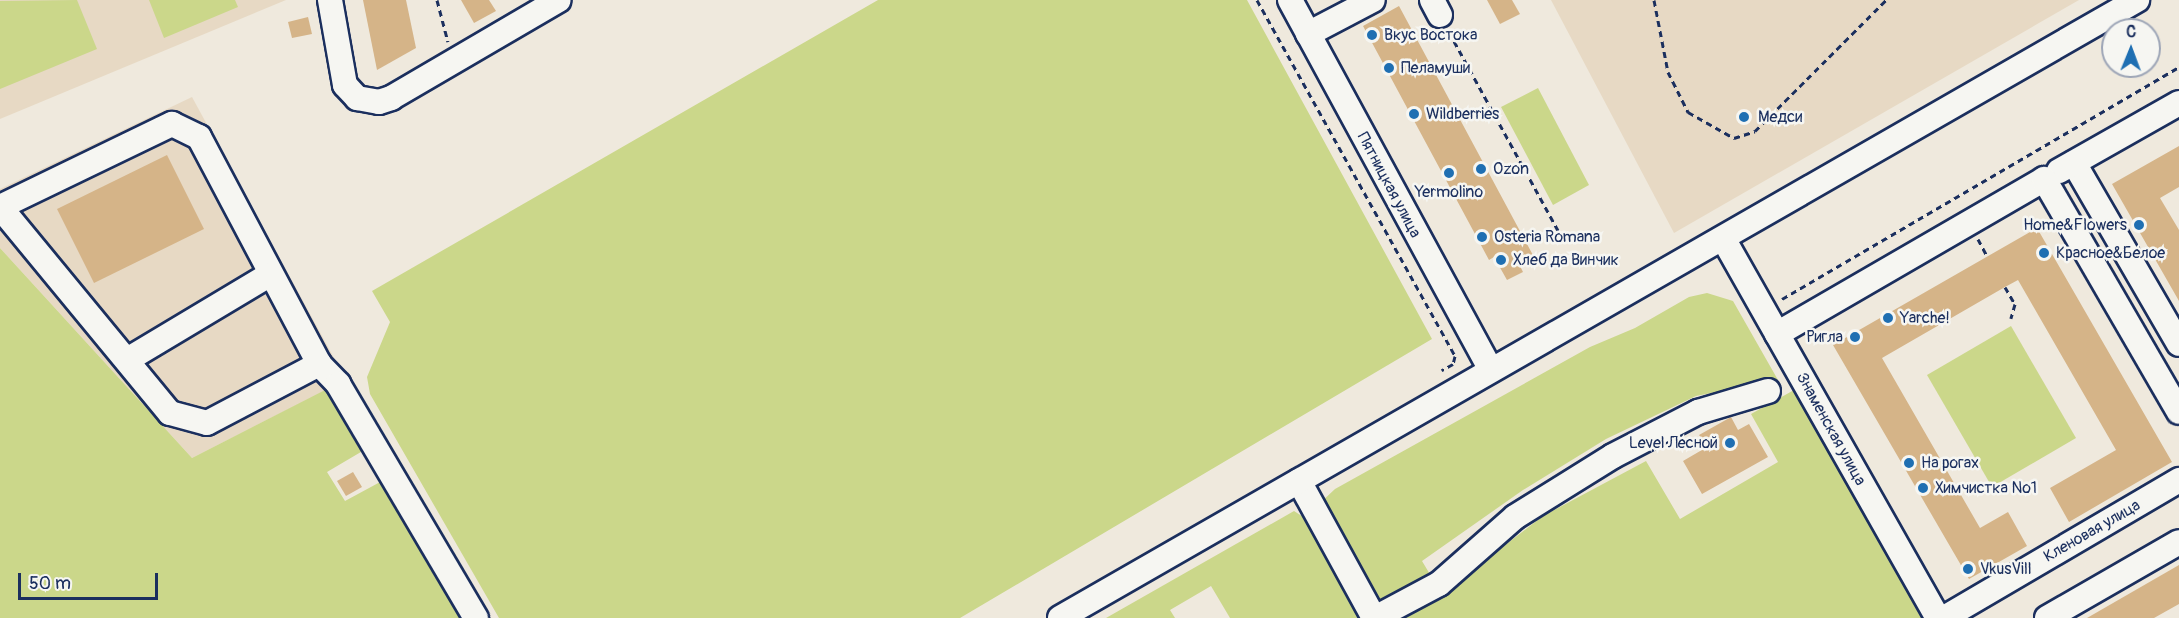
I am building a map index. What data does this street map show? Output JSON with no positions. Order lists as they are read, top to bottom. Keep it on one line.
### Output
{"streets":{"street":["Пятницкая улица","Знаменская улица","Кленовая улица"]},"places":["Вкус Востока","Пеламуши","Wildberries","Медси","Ozon","Yermolino","Home&Flowers","Osteria Romana","Красное&Белое","Хлеб да Винчик","Yarche!","Ригла","Level Лесной","На рогах","Химчистка №1","VkusVill"],"scale_bar":"50 m","north":"top"}
